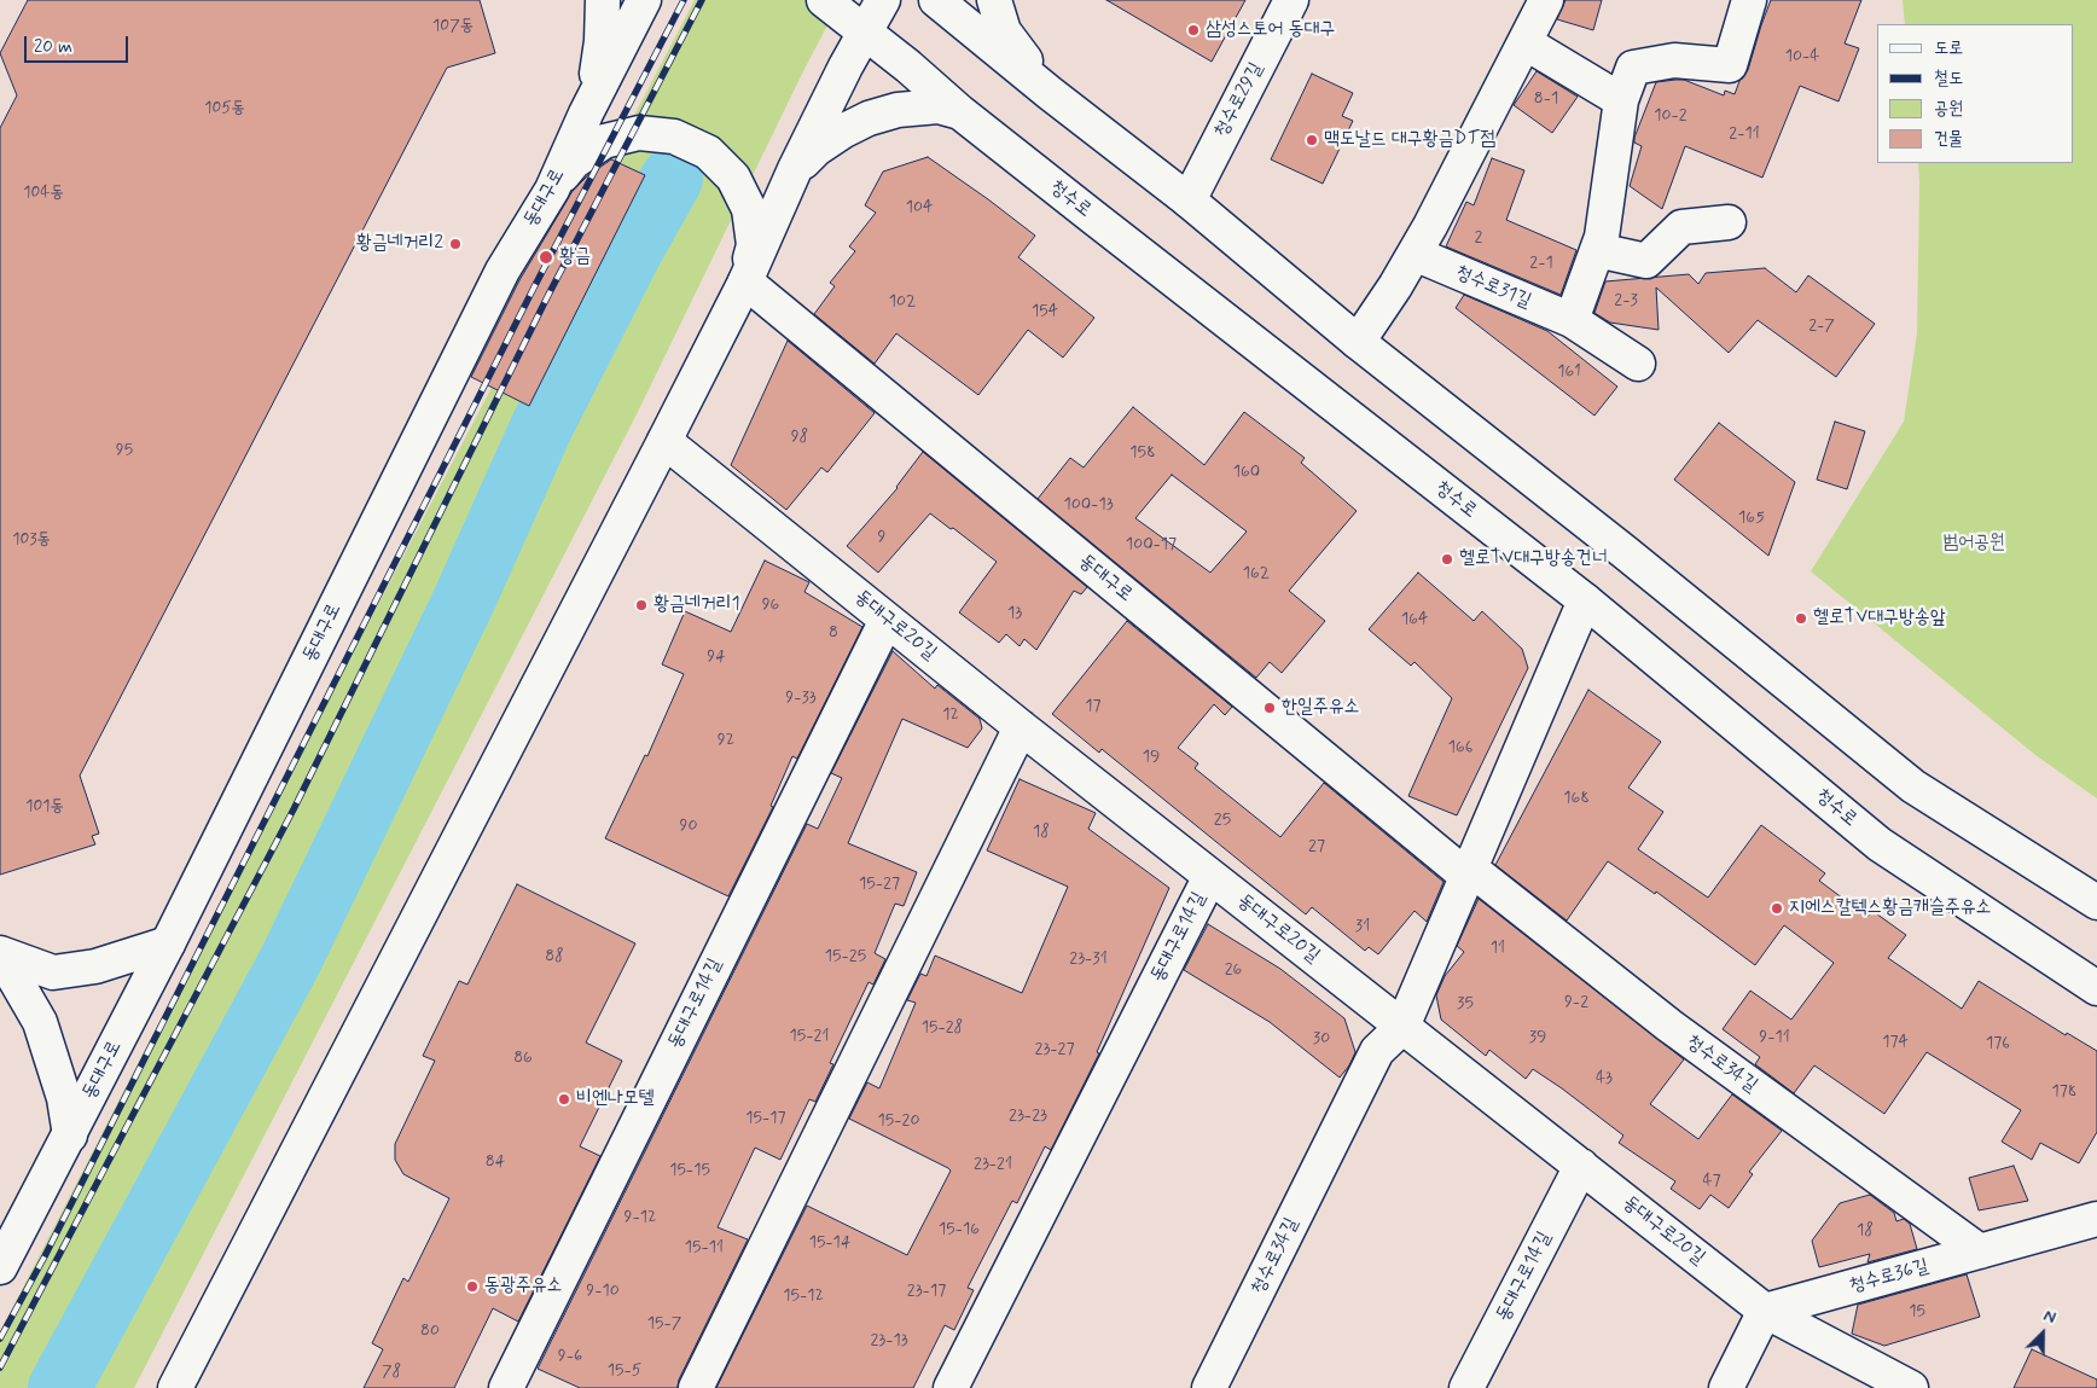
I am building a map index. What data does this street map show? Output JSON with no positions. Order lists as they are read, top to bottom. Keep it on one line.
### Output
{"streets":{"street":["청수로29길","동대구로","청수로","청수로31길","동대구로20길","동대구로14길","청수로34길","청수로36길"]},"crossings":[["동대구로","청수로34길"],["청수로","청수로34길"],["동대구로20길","동대구로14길"],["동대구로20길","청수로34길"],["동대구로20길","청수로36길"],["청수로34길","청수로36길"]],"parks":["범어공원"],"places":["삼성스토어 동대구","맥도날드 대구황금DT점","황금네거리2","황금","헬로TV대구방송건너","황금네거리1","헬로TV대구방송앞","한일주유소","지에스칼텍스황금캐슬주유소","비엔나모텔","동광주유소"],"house_numbers":["107동","10-4","8-1","105동","10-2","2-11","104동","104","2","2-1","2-3","102","154","2-7","161","98","95","158","160","100-13","165","9","103동","100-17","162","96","13","164","8","94","9-33","17","12","92","166","19","168","101동","25","90","18","27","15-27","31","11","88","15-25","23-31","26","9-2","35","15-28","15-21","39","9-11","30","174","176","23-27","86","43","178","23-23","15-17","15-20","84","23-21","15-15","47","9-12","15-16","18","15-14","15-11","9-10","23-17","15-12","15","15-7","80","23-13","9-6","15-5","78"],"legend":["도로","철도","공원","건물"],"scale_bar":"20 m","north":"top right"}
